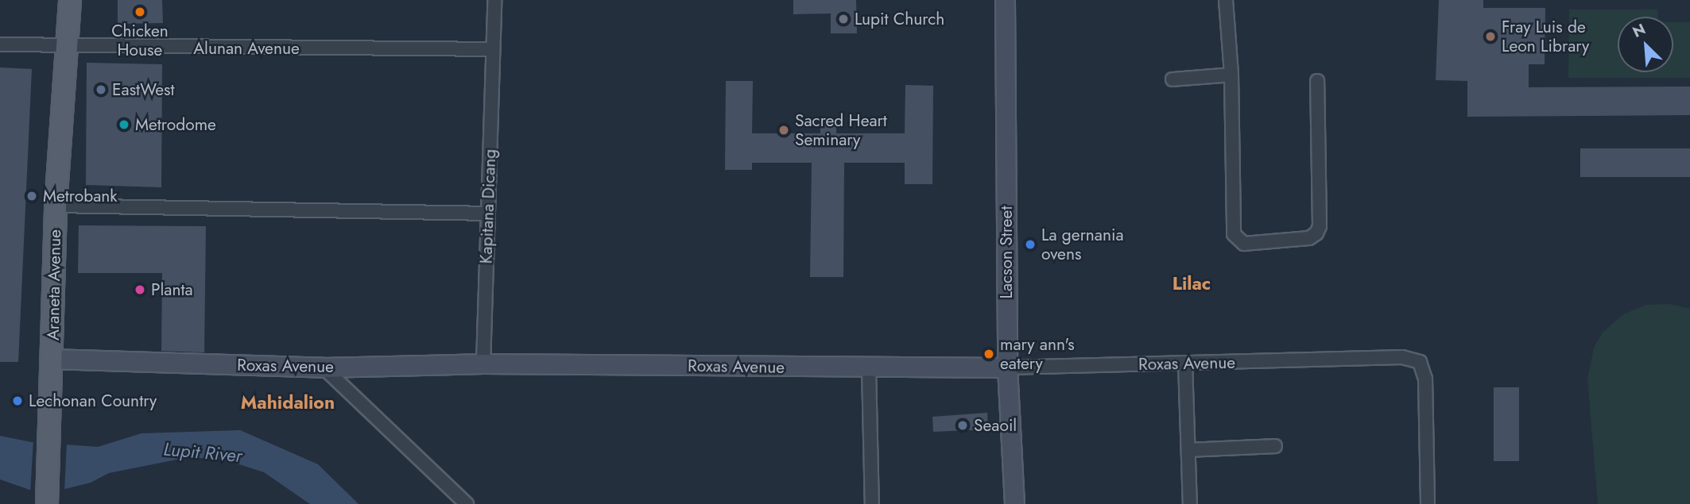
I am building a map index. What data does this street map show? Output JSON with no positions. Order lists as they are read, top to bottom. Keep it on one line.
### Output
{"streets":{"main road":["Araneta Avenue"],"street":["Alunan Avenue","Kapitana Dicang","Lacson Street","Roxas Avenue"]},"crossings":[["Alunan Avenue","Kapitana Dicang"],["Alunan Avenue","Araneta Avenue"],["Kapitana Dicang","Roxas Avenue"],["Lacson Street","Roxas Avenue"],["Araneta Avenue","Roxas Avenue"]],"districts":["Lilac","Mahidalion"],"water":["Lupit River"],"places":["Chicken House","Lupit Church","Fray Luis de Leon Library","EastWest","Metrodome","Sacred Heart Seminary","Metrobank","La gernania ovens","Planta","mary ann's eatery","Lechonan Country","Seaoil"],"north":"top left"}
